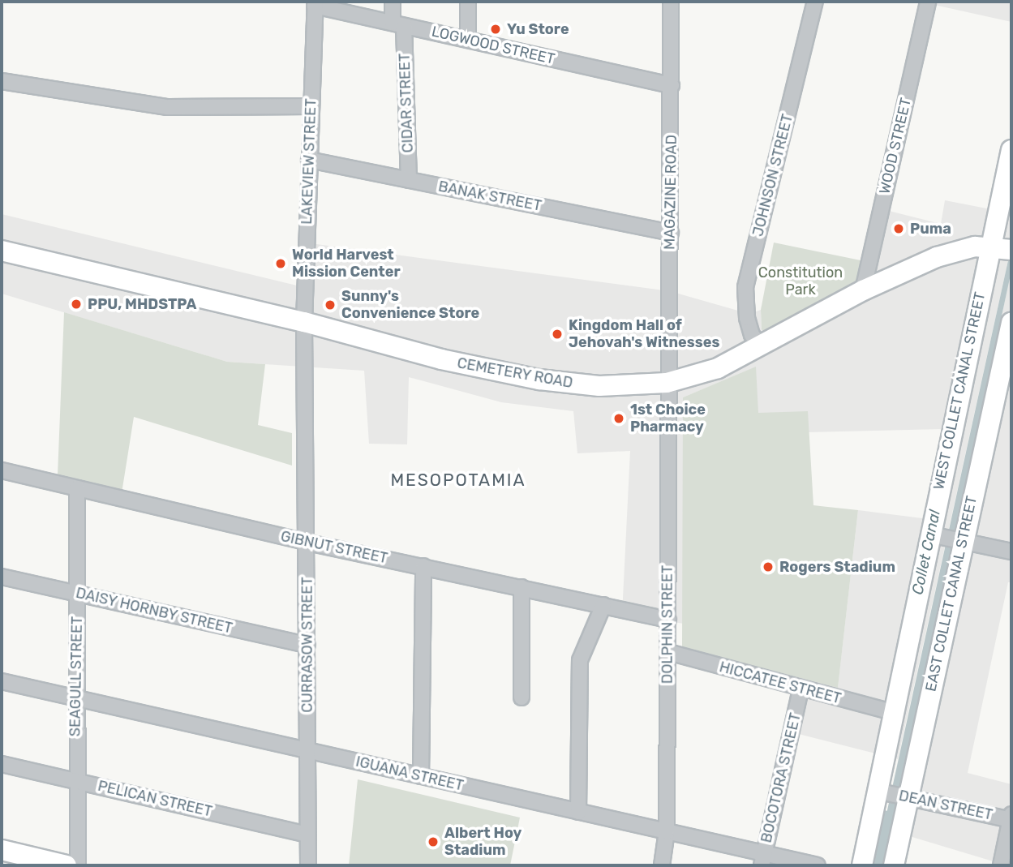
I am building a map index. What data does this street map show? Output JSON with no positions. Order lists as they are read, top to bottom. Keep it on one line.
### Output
{"streets":{"street":["LOGWOOD STREET","CIDAR STREET","WOOD STREET","LAKEVIEW STREET","JOHNSON STREET","MAGAZINE ROAD","BANAK STREET","CEMETERY ROAD","WEST COLLET CANAL STREET","GIBNUT STREET","EAST COLLET CANAL STREET","DAISY HORNBY STREET","DOLPHIN STREET","CURRASOW STREET","SEAGULL STREET","HICCATEE STREET","IGUANA STREET","BOCOTORA STREET","PELICAN STREET","DEAN STREET"]},"crossings":[["LOGWOOD STREET","CIDAR STREET"],["LOGWOOD STREET","LAKEVIEW STREET"],["LOGWOOD STREET","MAGAZINE ROAD"],["CIDAR STREET","BANAK STREET"],["WOOD STREET","CEMETERY ROAD"],["LAKEVIEW STREET","BANAK STREET"],["LAKEVIEW STREET","CEMETERY ROAD"],["LAKEVIEW STREET","CURRASOW STREET"],["JOHNSON STREET","CEMETERY ROAD"],["MAGAZINE ROAD","BANAK STREET"],["MAGAZINE ROAD","CEMETERY ROAD"],["MAGAZINE ROAD","DOLPHIN STREET"],["CEMETERY ROAD","WEST COLLET CANAL STREET"],["CEMETERY ROAD","DOLPHIN STREET"],["CEMETERY ROAD","CURRASOW STREET"],["WEST COLLET CANAL STREET","EAST COLLET CANAL STREET"],["WEST COLLET CANAL STREET","HICCATEE STREET"],["WEST COLLET CANAL STREET","DEAN STREET"],["GIBNUT STREET","DOLPHIN STREET"],["GIBNUT STREET","CURRASOW STREET"],["GIBNUT STREET","SEAGULL STREET"],["EAST COLLET CANAL STREET","DEAN STREET"],["DAISY HORNBY STREET","CURRASOW STREET"],["DAISY HORNBY STREET","SEAGULL STREET"],["DOLPHIN STREET","HICCATEE STREET"],["DOLPHIN STREET","IGUANA STREET"],["CURRASOW STREET","IGUANA STREET"],["CURRASOW STREET","PELICAN STREET"],["SEAGULL STREET","IGUANA STREET"],["SEAGULL STREET","PELICAN STREET"],["HICCATEE STREET","BOCOTORA STREET"],["IGUANA STREET","BOCOTORA STREET"]],"districts":["MESOPOTAMIA"],"water":["Collet Canal"],"parks":["Constitution Park"],"places":["Yu Store","Puma","World Harvest Mission Center","PPU, MHDSTPA","Sunny's Convenience Store","Kingdom Hall of Jehovah's Witnesses","1st Choice Pharmacy","Rogers Stadium","Albert Hoy Stadium"]}
